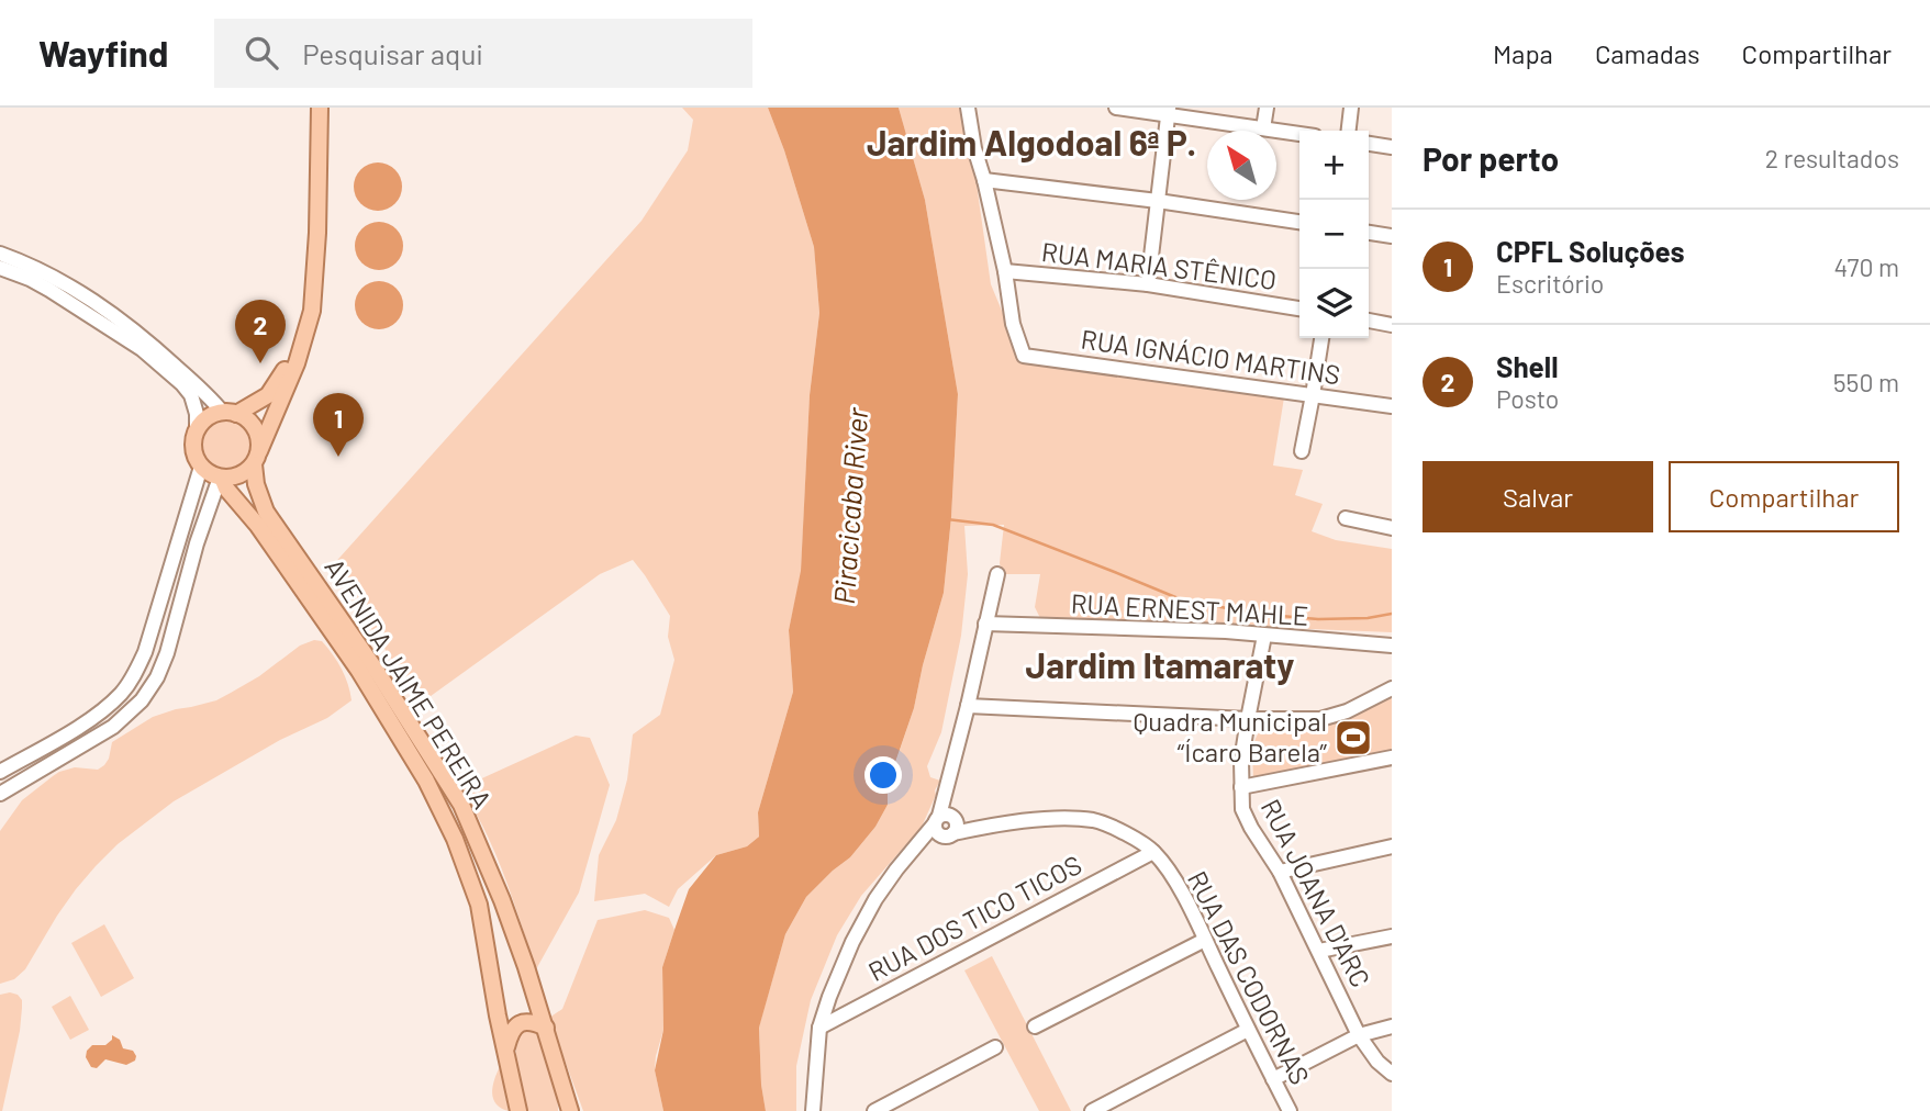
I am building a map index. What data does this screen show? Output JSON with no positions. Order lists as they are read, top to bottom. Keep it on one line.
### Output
{"streets":{"main road":["AVENIDA JAIME PEREIRA"],"street":["RUA MARIA STÊNICO","RUA IGNÁCIO MARTINS","RUA ERNEST MAHLE","RUA JOANA D'ARC","RUA DOS TICO TICOS","RUA DAS CODORNAS"]},"crossings":[["RUA MARIA STÊNICO","RUA IGNÁCIO MARTINS"],["RUA ERNEST MAHLE","RUA JOANA D'ARC"],["RUA DOS TICO TICOS","RUA DAS CODORNAS"]],"districts":["Jardim Algodoal 6ª P.","Jardim Itamaraty"],"water":["Piracicaba River"],"places":{"sports":["Quadra Municipal “Ícaro Barela”"]},"north":"top left","page":{"header":"Wayfind","search":"Pesquisar aqui","nav":["Mapa","Camadas","Compartilhar"],"heading":["Por perto","2 resultados"],"map_buttons":["+","−"],"list":[{"mark":"1","name":"CPFL Soluções","note":"Escritório","value":"470 m"},{"mark":"2","name":"Shell","note":"Posto","value":"550 m"}],"pins":["2","1"],"buttons":["Salvar","Compartilhar"]}}
